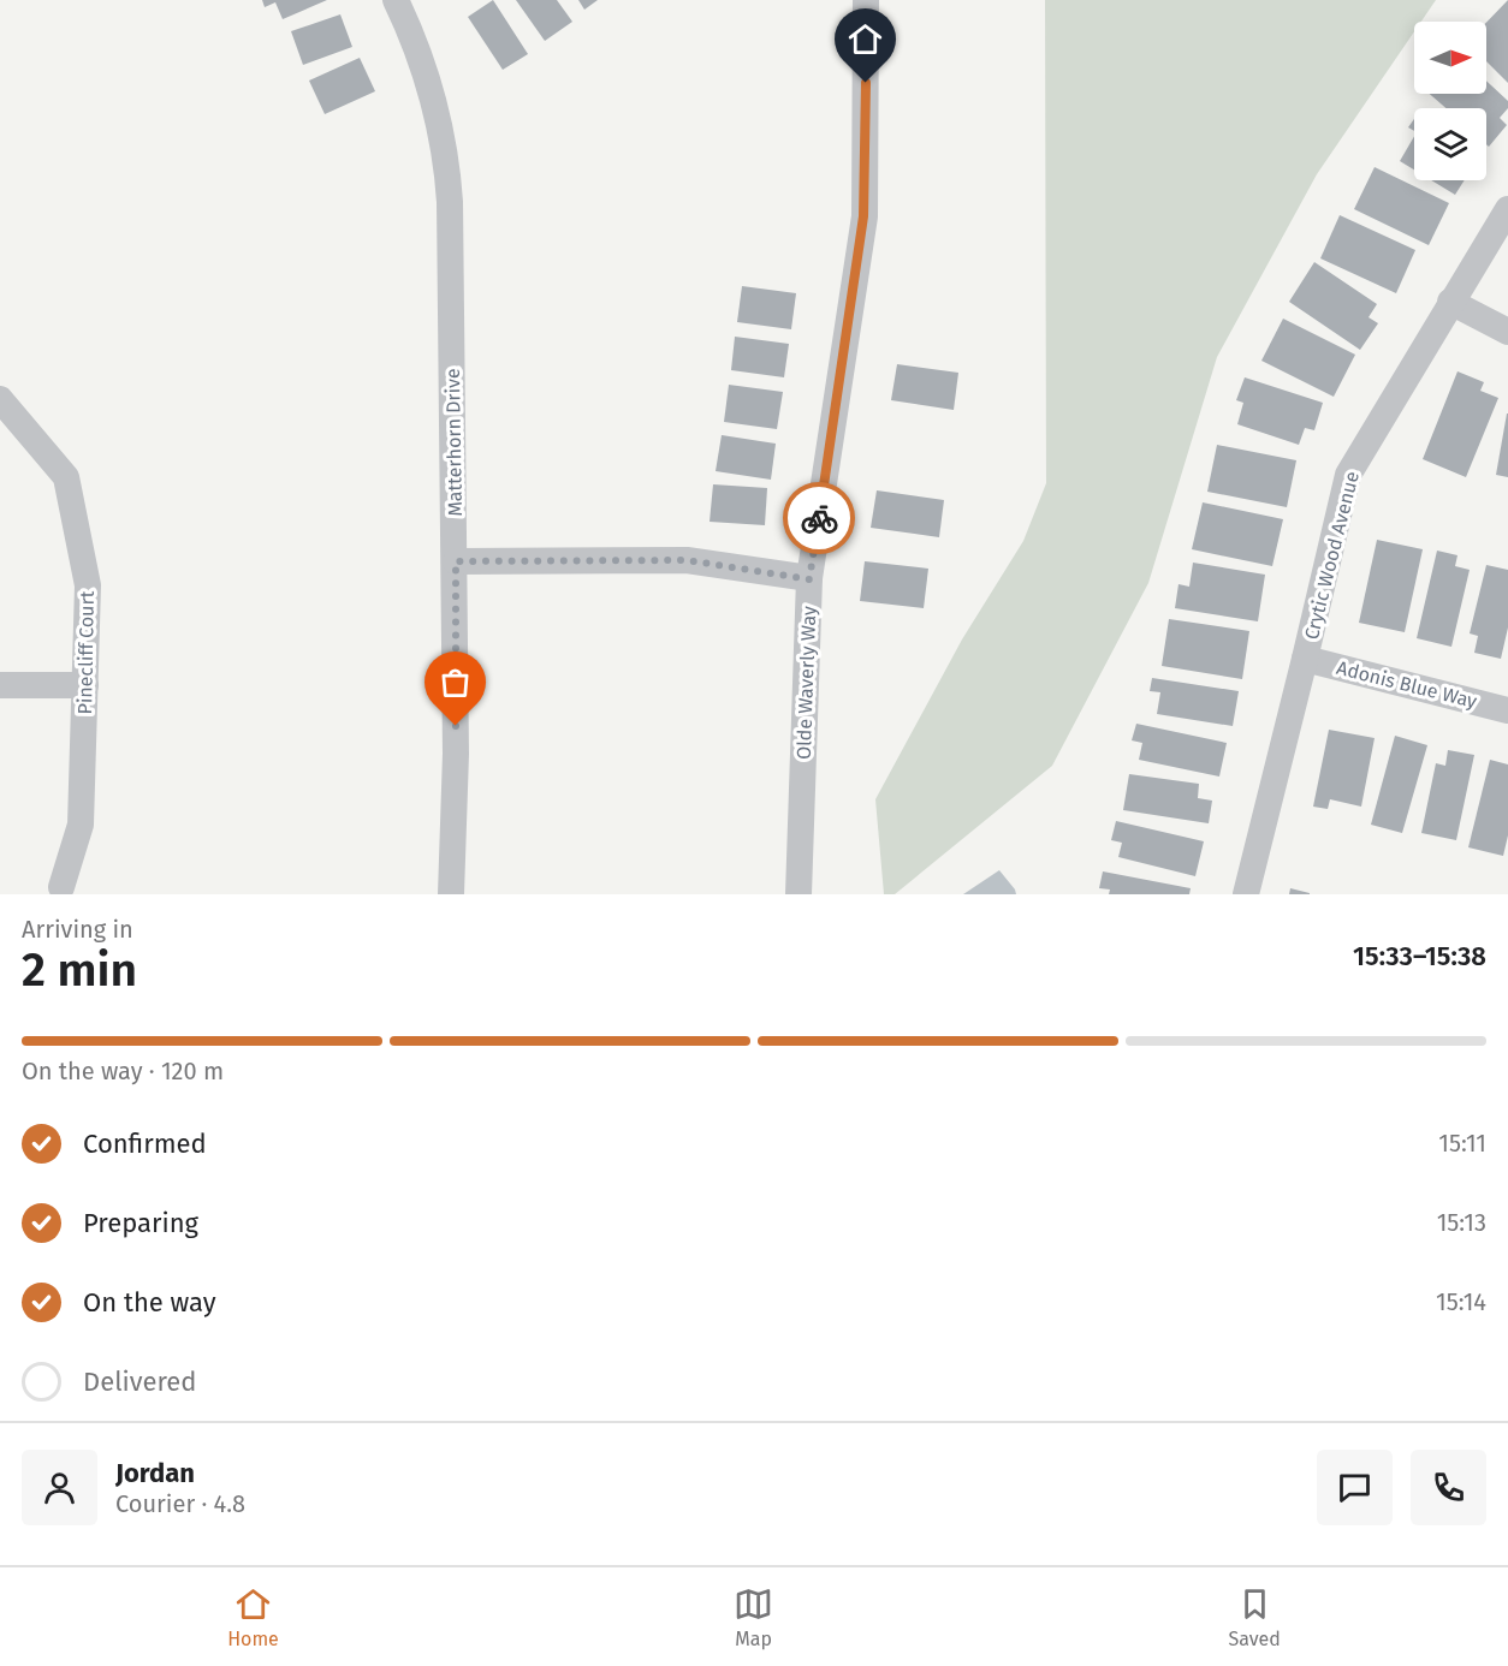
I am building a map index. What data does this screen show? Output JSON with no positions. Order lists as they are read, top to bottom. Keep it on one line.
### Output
{"streets":{"street":["Matterhorn Drive","Crytic Wood Avenue","Pinecliff Court","Olde Waverly Way","Adonis Blue Way"]},"crossings":[["Crytic Wood Avenue","Adonis Blue Way"]],"north":"right","page":{"heading":["2 min","Arriving in","15:33–15:38"],"panel":["Jordan","Courier · 4.8"],"bar":"On the way · 120 m","list":[["Confirmed","15:11"],["Preparing","15:13"],["On the way","15:14"],"Delivered"],"tabs":["Home","Map","Saved"]}}
